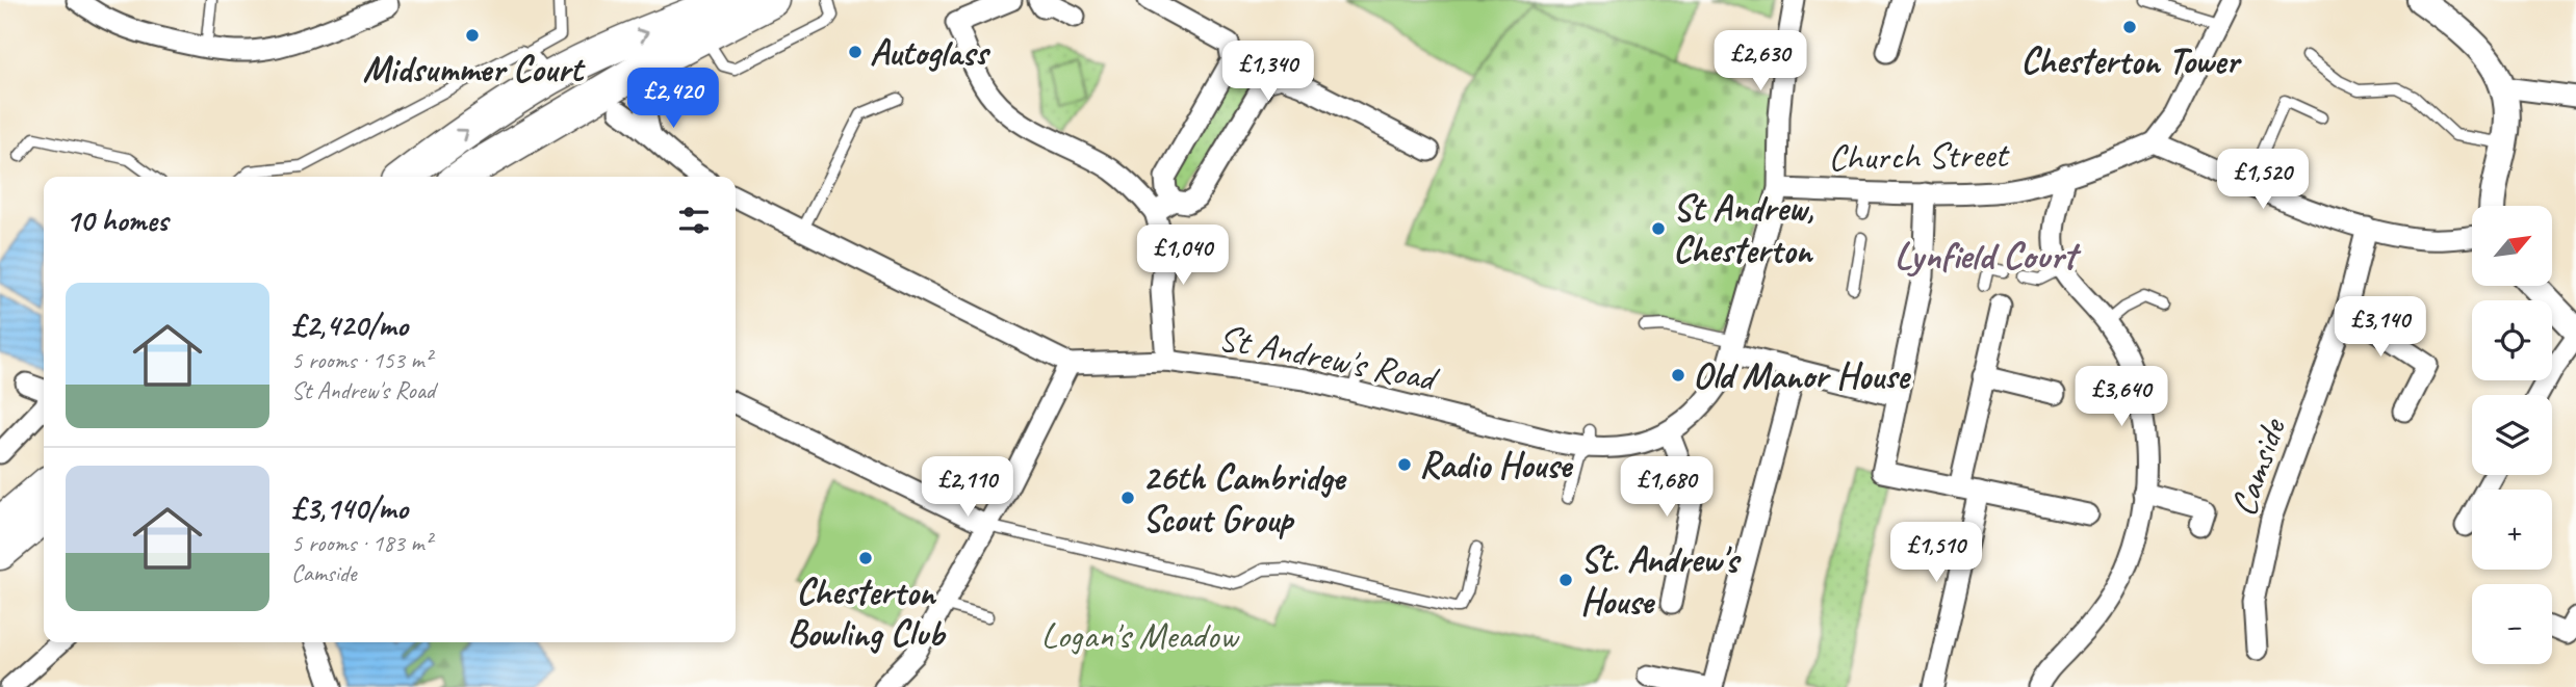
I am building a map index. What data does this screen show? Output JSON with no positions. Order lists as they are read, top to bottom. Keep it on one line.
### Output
{"streets":{"street":["Church Street","St Andrew's Road","Camside"]},"crossings":[["Church Street","St Andrew's Road"]],"districts":["Lynfield Court"],"parks":["Logan's Meadow"],"places":["Chesterton Tower","Midsummer Court","Autoglass","St Andrew, Chesterton","Old Manor House","Radio House","26th Cambridge Scout Group","Chesterton Bowling Club","St. Andrew's House"],"north":"top right","page":{"price":["£2,630","£1,340","£2,420","£1,520","£1,040","£3,140","£3,640","£2,110","£1,680","£1,510"],"heading":"10 homes","map_buttons":["+","−"],"list":[{"name":"£2,420/mo","note":"5 rooms · 153 m² · St Andrew's Road"},{"name":"£3,140/mo","note":"5 rooms · 183 m² · Camside"}]}}
